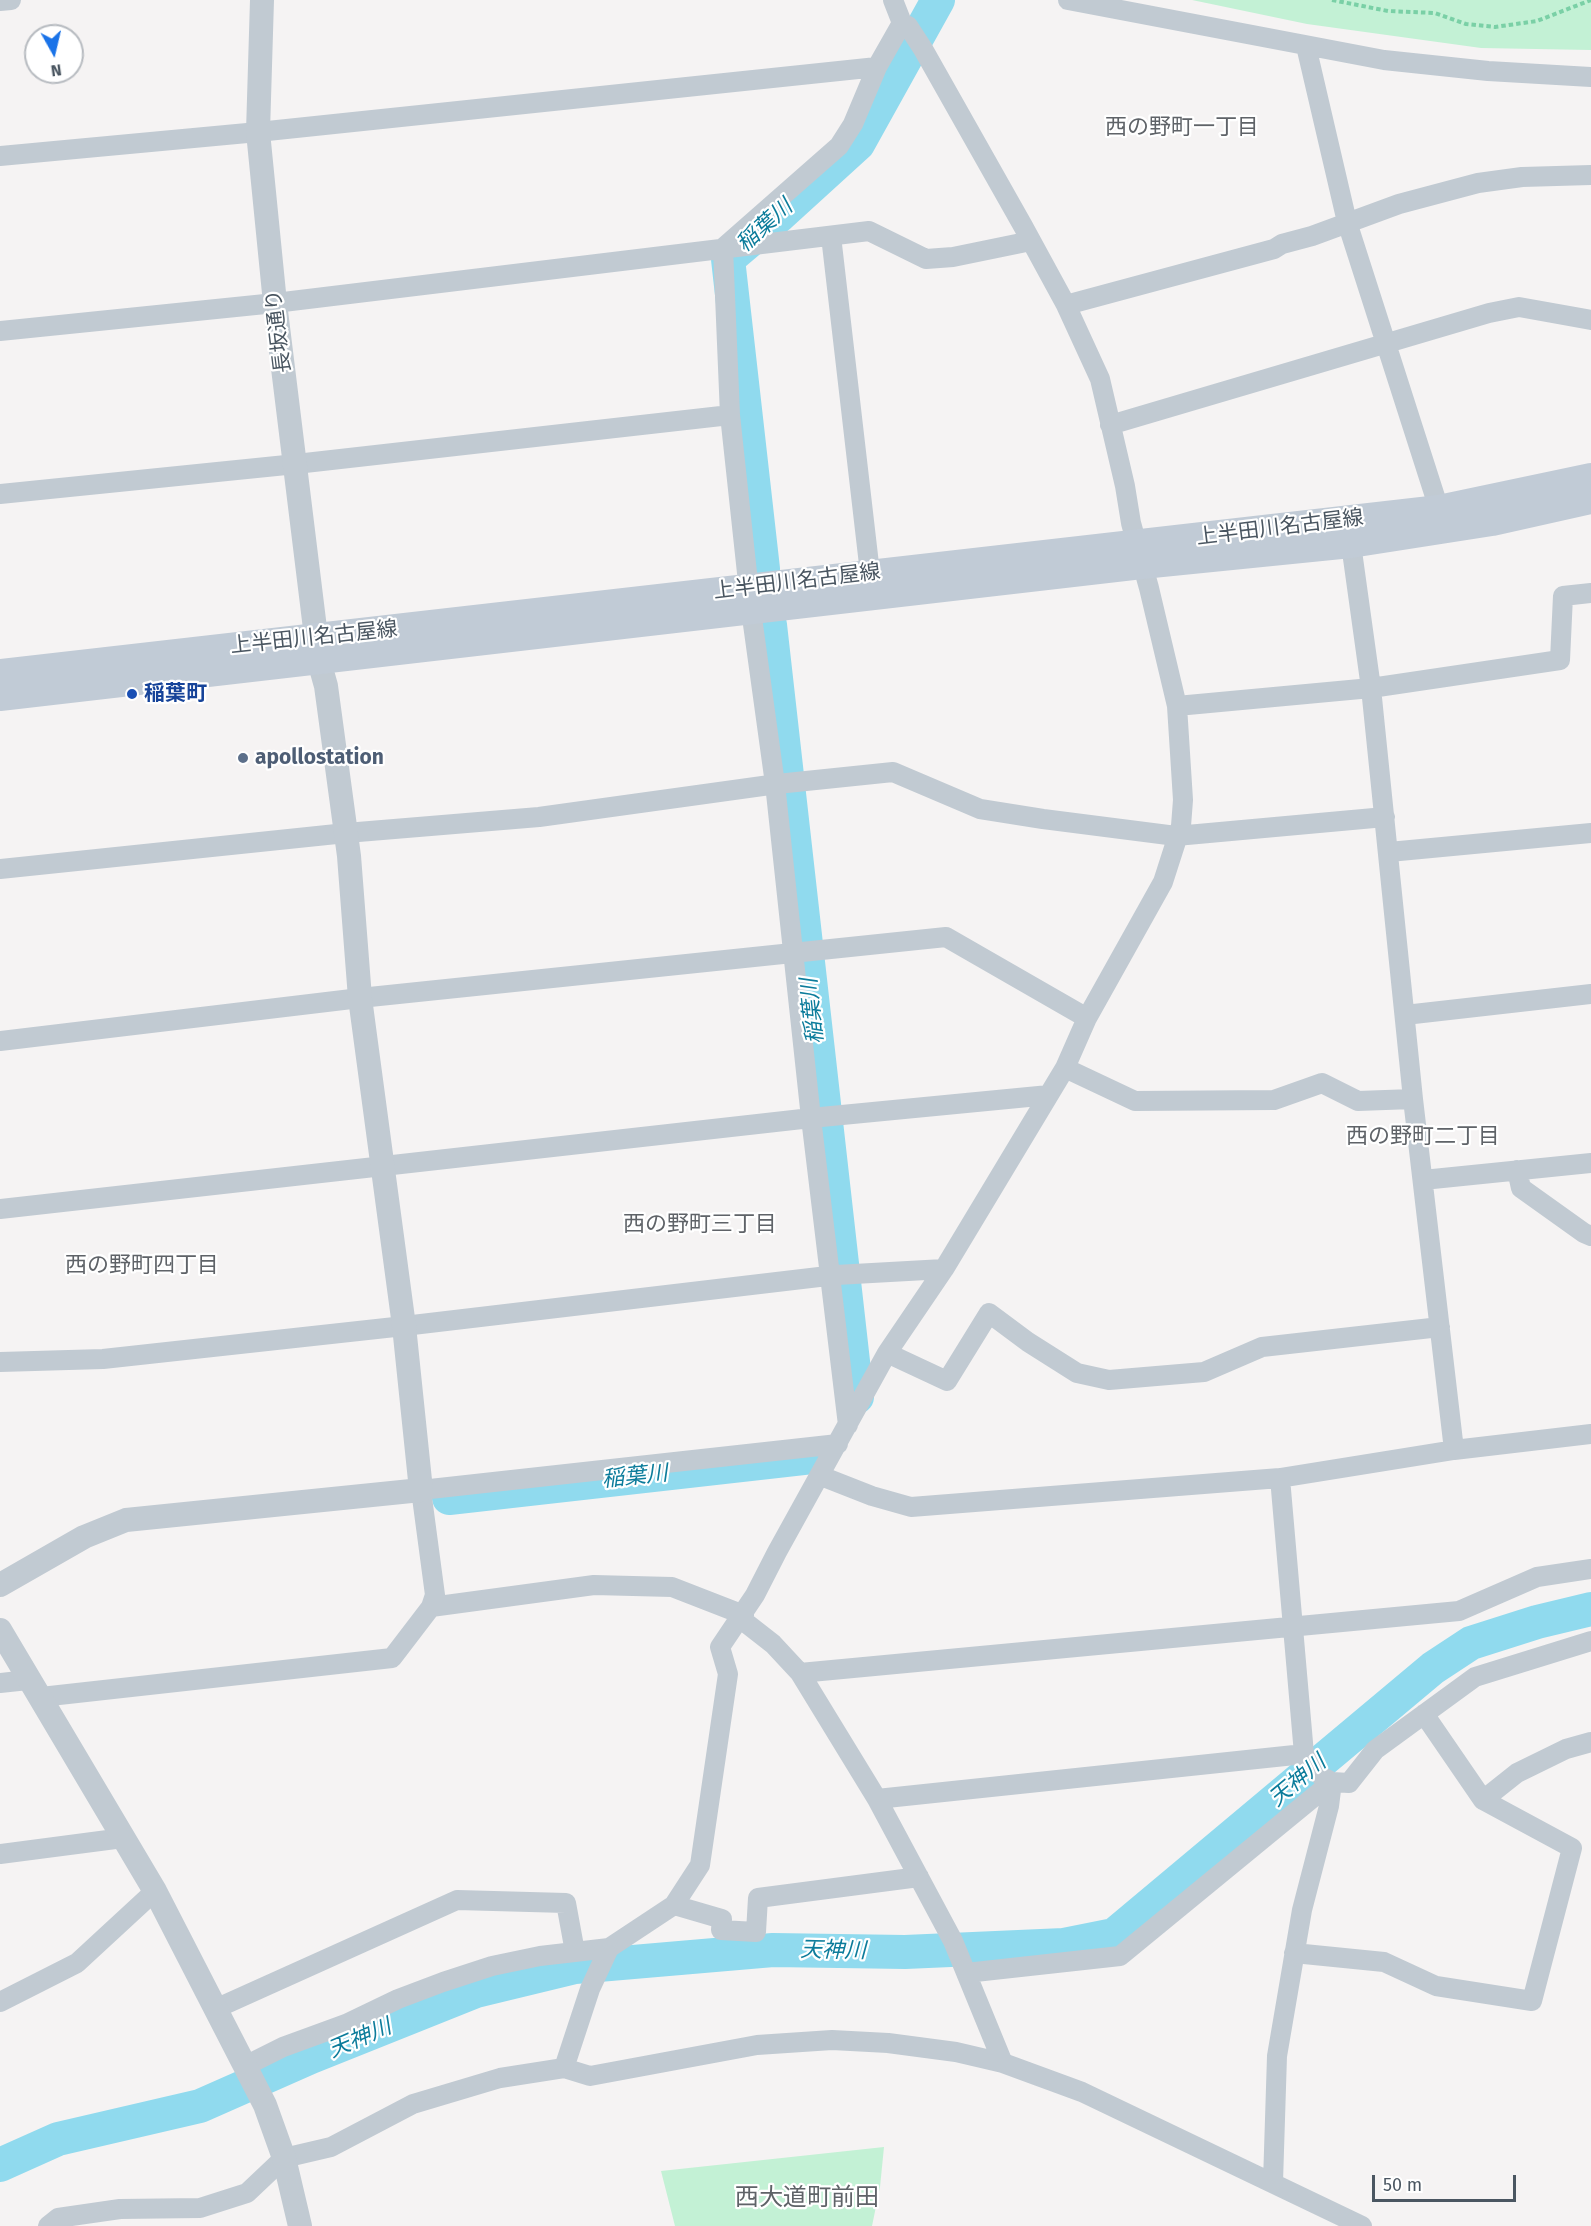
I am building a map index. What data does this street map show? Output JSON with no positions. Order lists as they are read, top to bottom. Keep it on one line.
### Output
{"streets":{"main road":["上半田川名古屋線"],"street":["長坂通り"]},"crossings":[["長坂通り","上半田川名古屋線"]],"districts":["西の野町一丁目","西の野町二丁目","西の野町三丁目","西の野町四丁目","西大道町前田"],"water":["稲葉川","天神川"],"places":["稲葉町","apollostation"],"scale_bar":"50 m","north":"bottom"}
